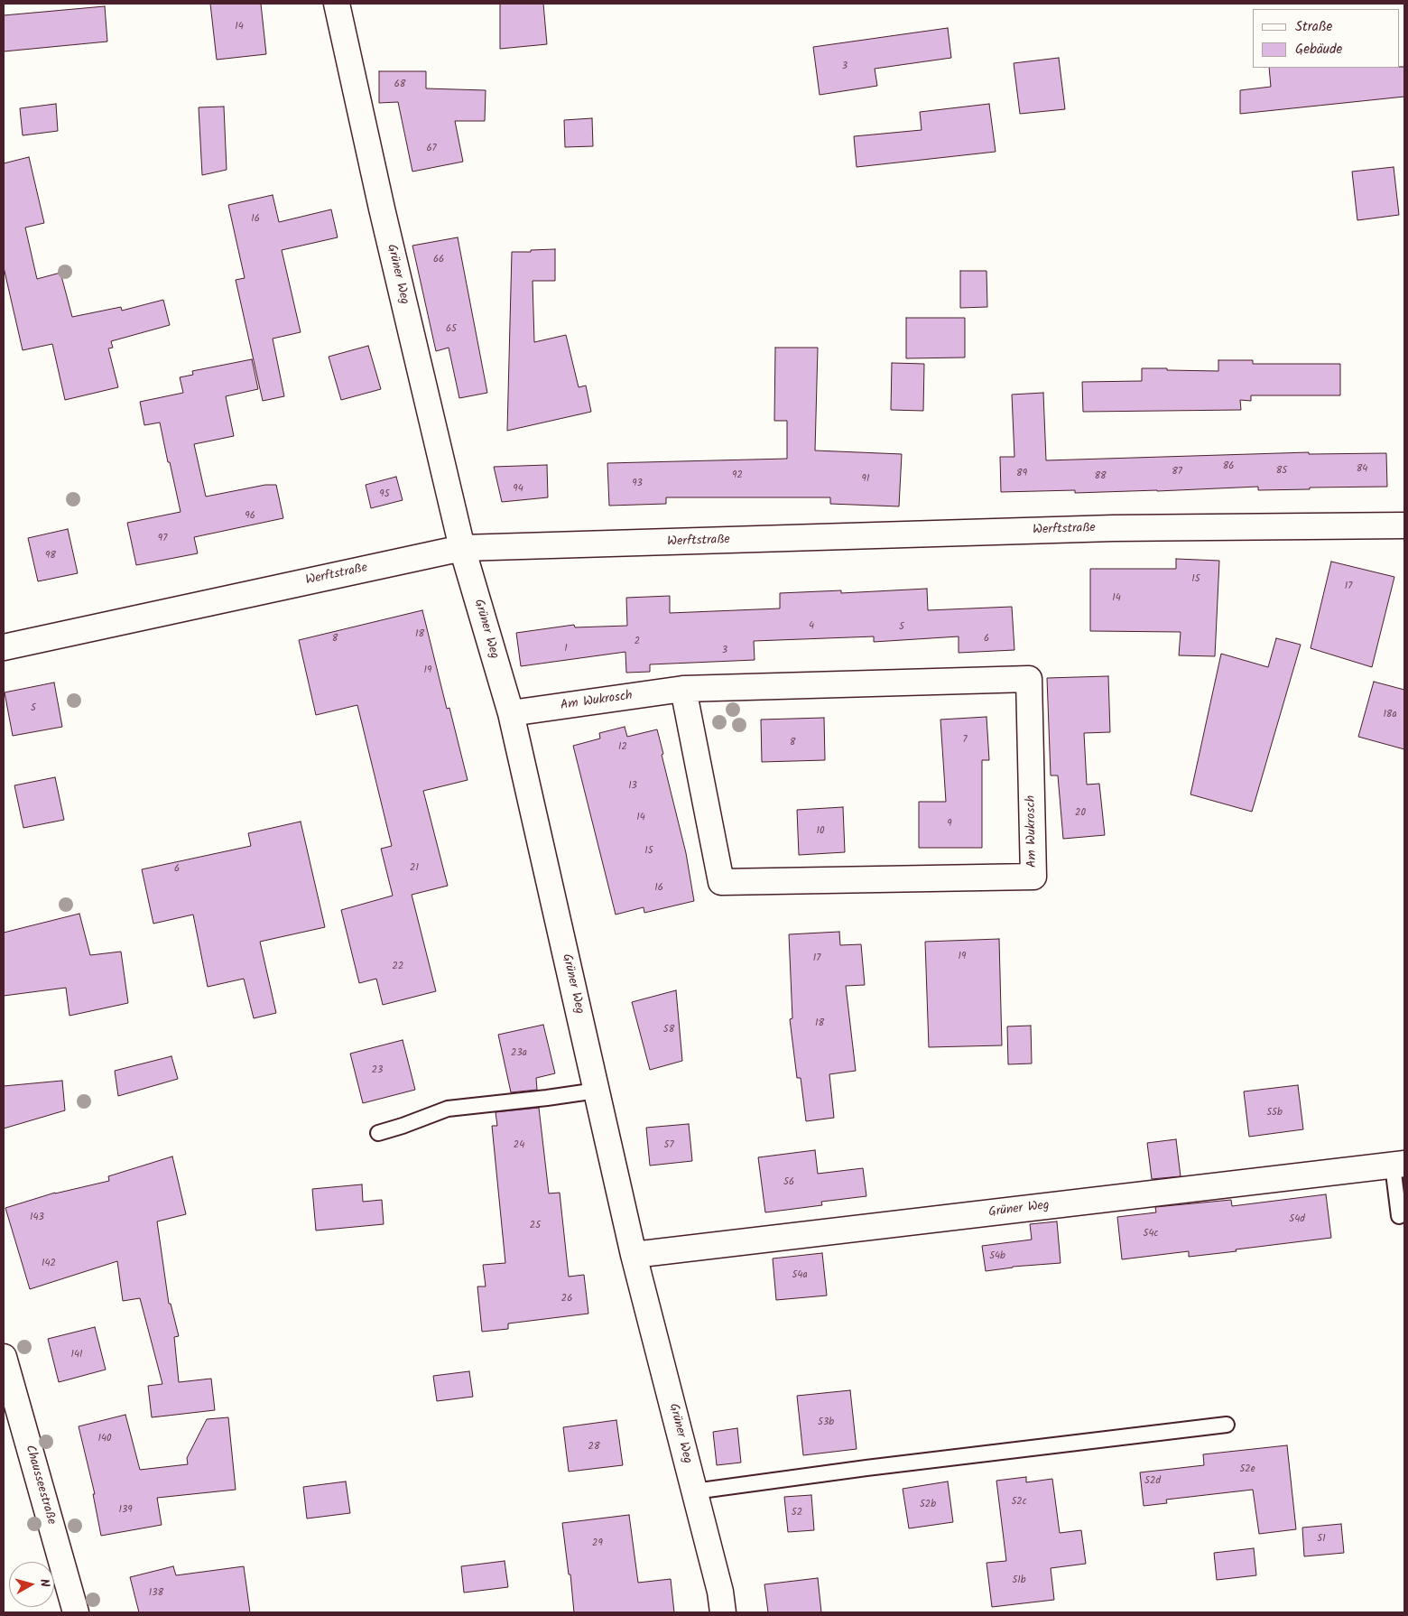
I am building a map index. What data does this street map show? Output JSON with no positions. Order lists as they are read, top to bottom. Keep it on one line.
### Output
{"streets":{"street":["Grüner Weg","Werftstraße","Am Wukrosch","Chausseestraße"]},"crossings":[["Grüner Weg","Werftstraße"],["Grüner Weg","Am Wukrosch"]],"house_numbers":["14","3","68","67","16","66","65","86","84","85","87","89","92","88","91","93","94","95","96","97","98","15","17","14","4","5","18","8","6","2","1","3","19","5","18a","7","8","12","13","20","14","9","10","15","21","6","16","19","17","22","18","58","23a","23","55b","24","57","56","143","54d","25","54c","54b","142","54a","26","141","53b","140","28","52e","52d","52c","52b","139","52","51","29","51b","138"],"legend":["Straße","Gebäude"],"north":"right"}
